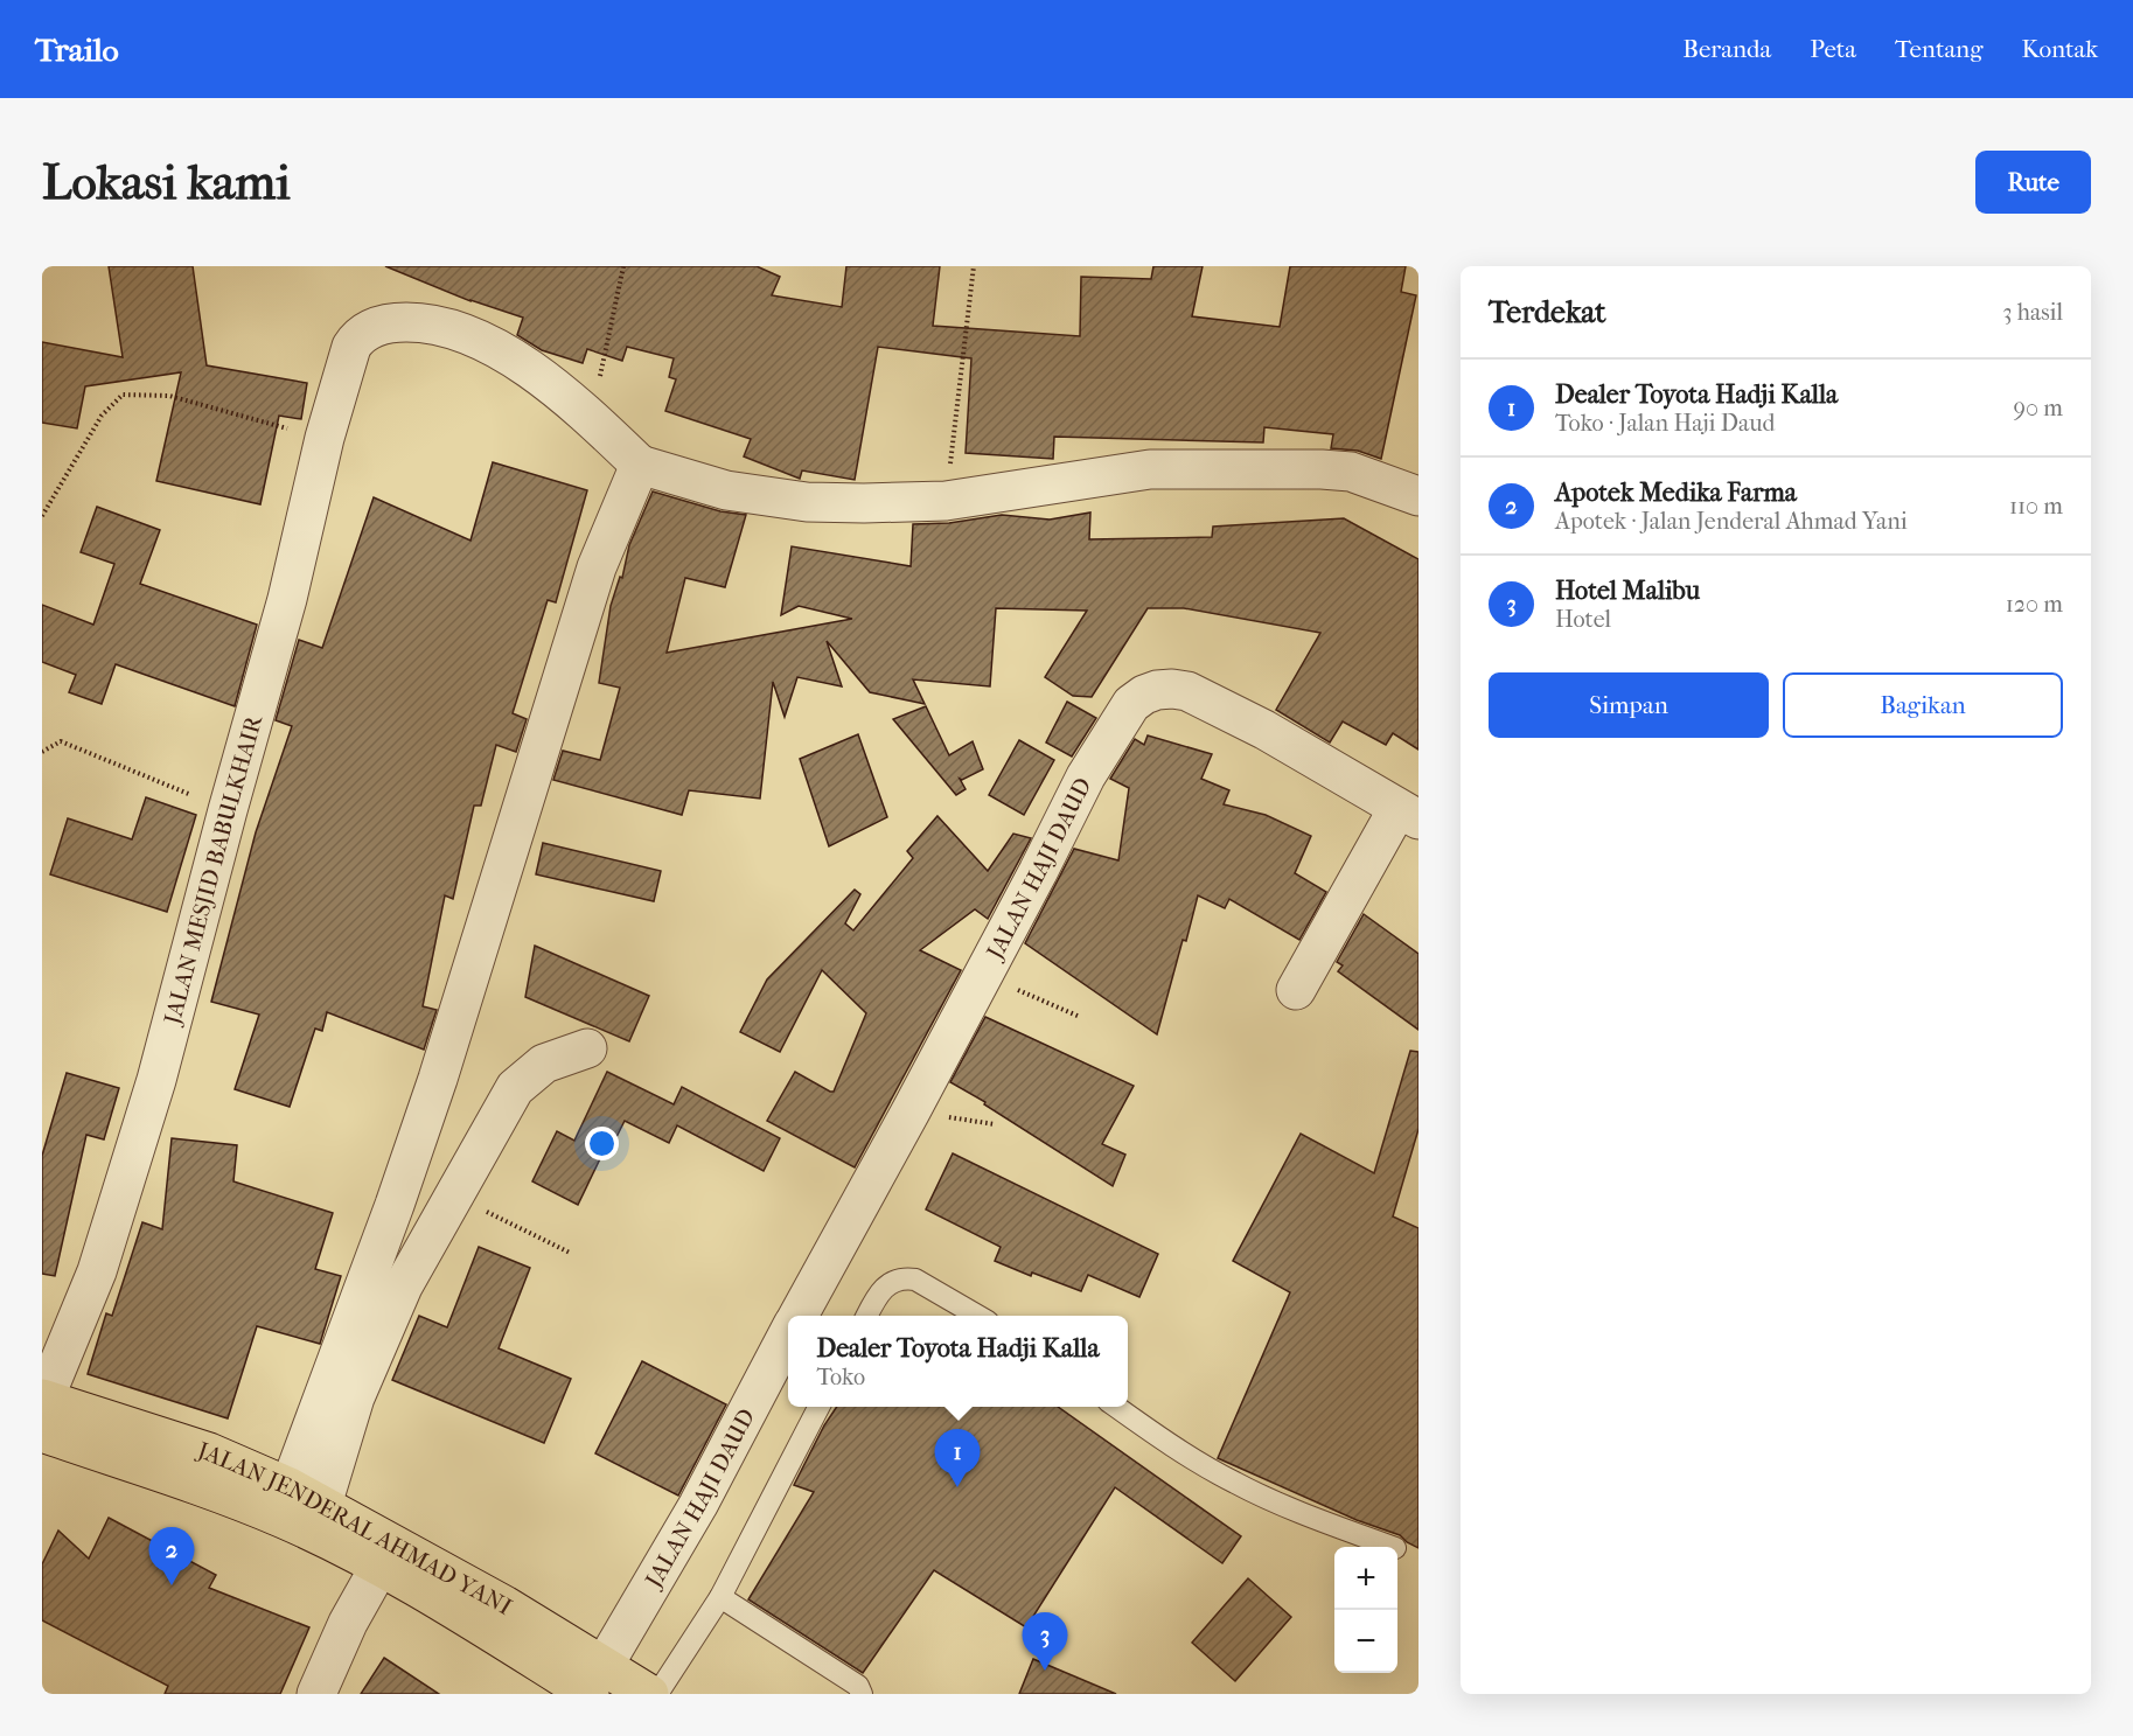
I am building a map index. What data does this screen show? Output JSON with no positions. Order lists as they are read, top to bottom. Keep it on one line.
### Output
{"streets":{"highway":["JALAN JENDERAL AHMAD YANI"],"street":["JALAN HAJI DAUD","JALAN MESJID BABULKHAIR"]},"crossings":[["JALAN HAJI DAUD","JALAN JENDERAL AHMAD YANI"],["JALAN MESJID BABULKHAIR","JALAN JENDERAL AHMAD YANI"]],"page":{"header":"Trailo","nav":["Beranda","Peta","Tentang","Kontak"],"buttons":["Rute",["Simpan","Bagikan"]],"title":"Lokasi kami","heading":["Terdekat","3 hasil"],"list":[{"mark":"1","name":"Dealer Toyota Hadji Kalla","note":"Toko · Jalan Haji Daud","value":"90 m"},{"mark":"2","name":"Apotek Medika Farma","note":"Apotek · Jalan Jenderal Ahmad Yani","value":"110 m"},{"mark":"3","name":"Hotel Malibu","note":"Hotel","value":"120 m"}],"popup":["Dealer Toyota Hadji Kalla","Toko"],"pins":["1","2","3"],"map_buttons":["+","−"]}}
